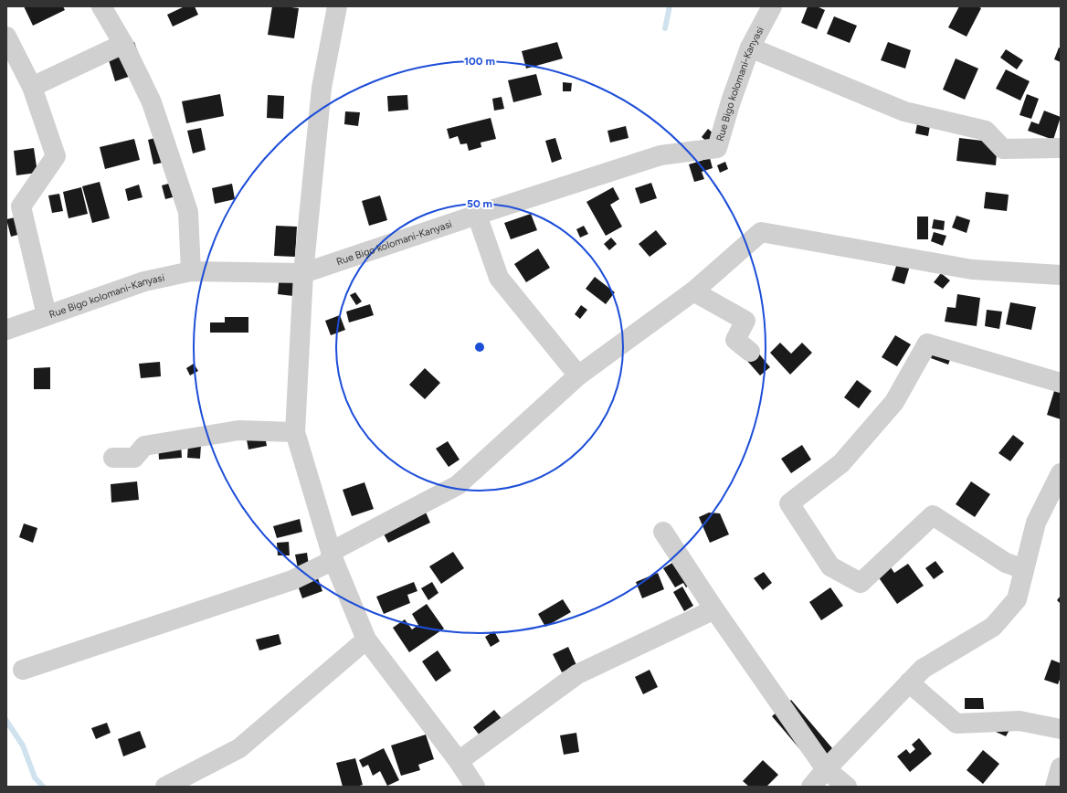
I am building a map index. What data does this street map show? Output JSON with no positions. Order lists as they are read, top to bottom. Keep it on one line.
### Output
{"streets":{"street":["Rue Bigo kolomani-Kanyasi"]},"rings":["100 m","50 m"]}
